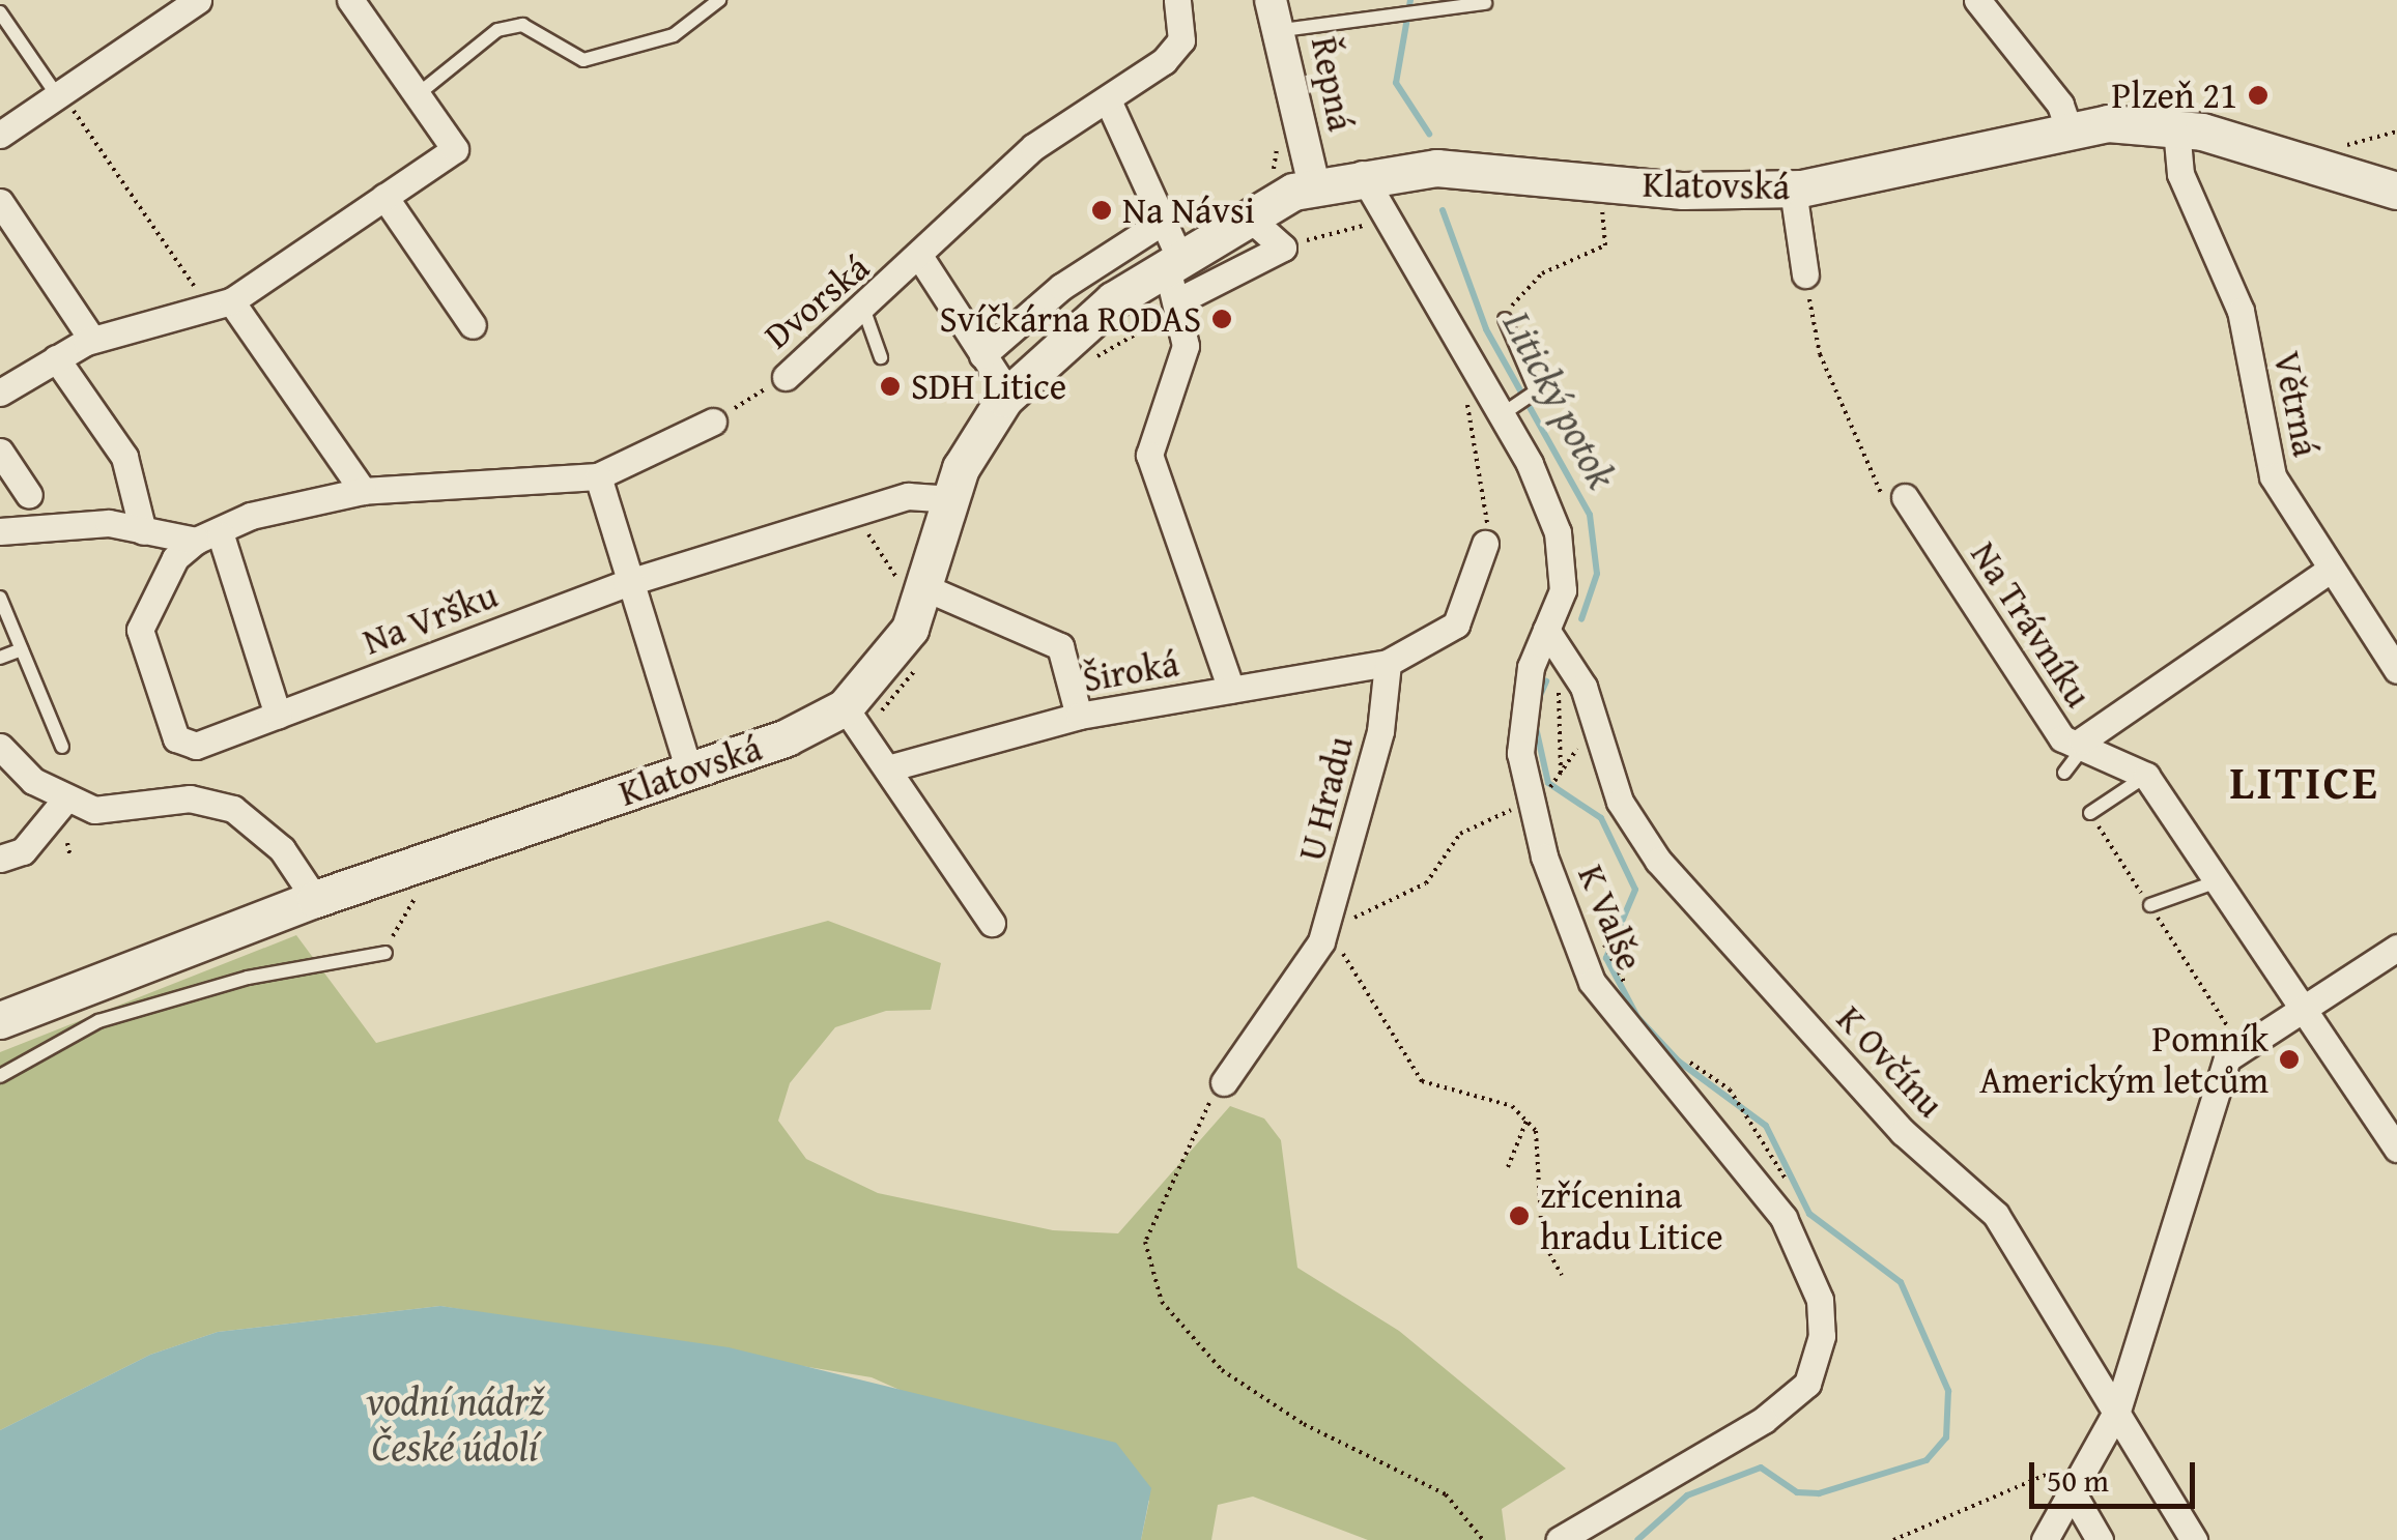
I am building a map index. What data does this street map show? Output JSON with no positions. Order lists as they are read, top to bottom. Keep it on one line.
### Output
{"streets":{"main road":["Klatovská"],"street":["Řepná","Dvorská","Větrná","Na Vršku","Na Trávníku","Široká","U Hradu","K Valše","K Ovčínu"]},"crossings":[["Řepná","Klatovská"],["Klatovská","Větrná"],["Klatovská","Na Vršku"],["Klatovská","K Valše"],["Široká","U Hradu"],["K Valše","K Ovčínu"]],"districts":["LITICE"],"water":["Litický potok","vodní nádrž České údolí"],"places":["Plzeň 21","Na Návsi","Svíčkárna RODAS","SDH Litice","Pomník Americkým letcům","zřícenina hradu Litice"],"scale_bar":"50 m"}
